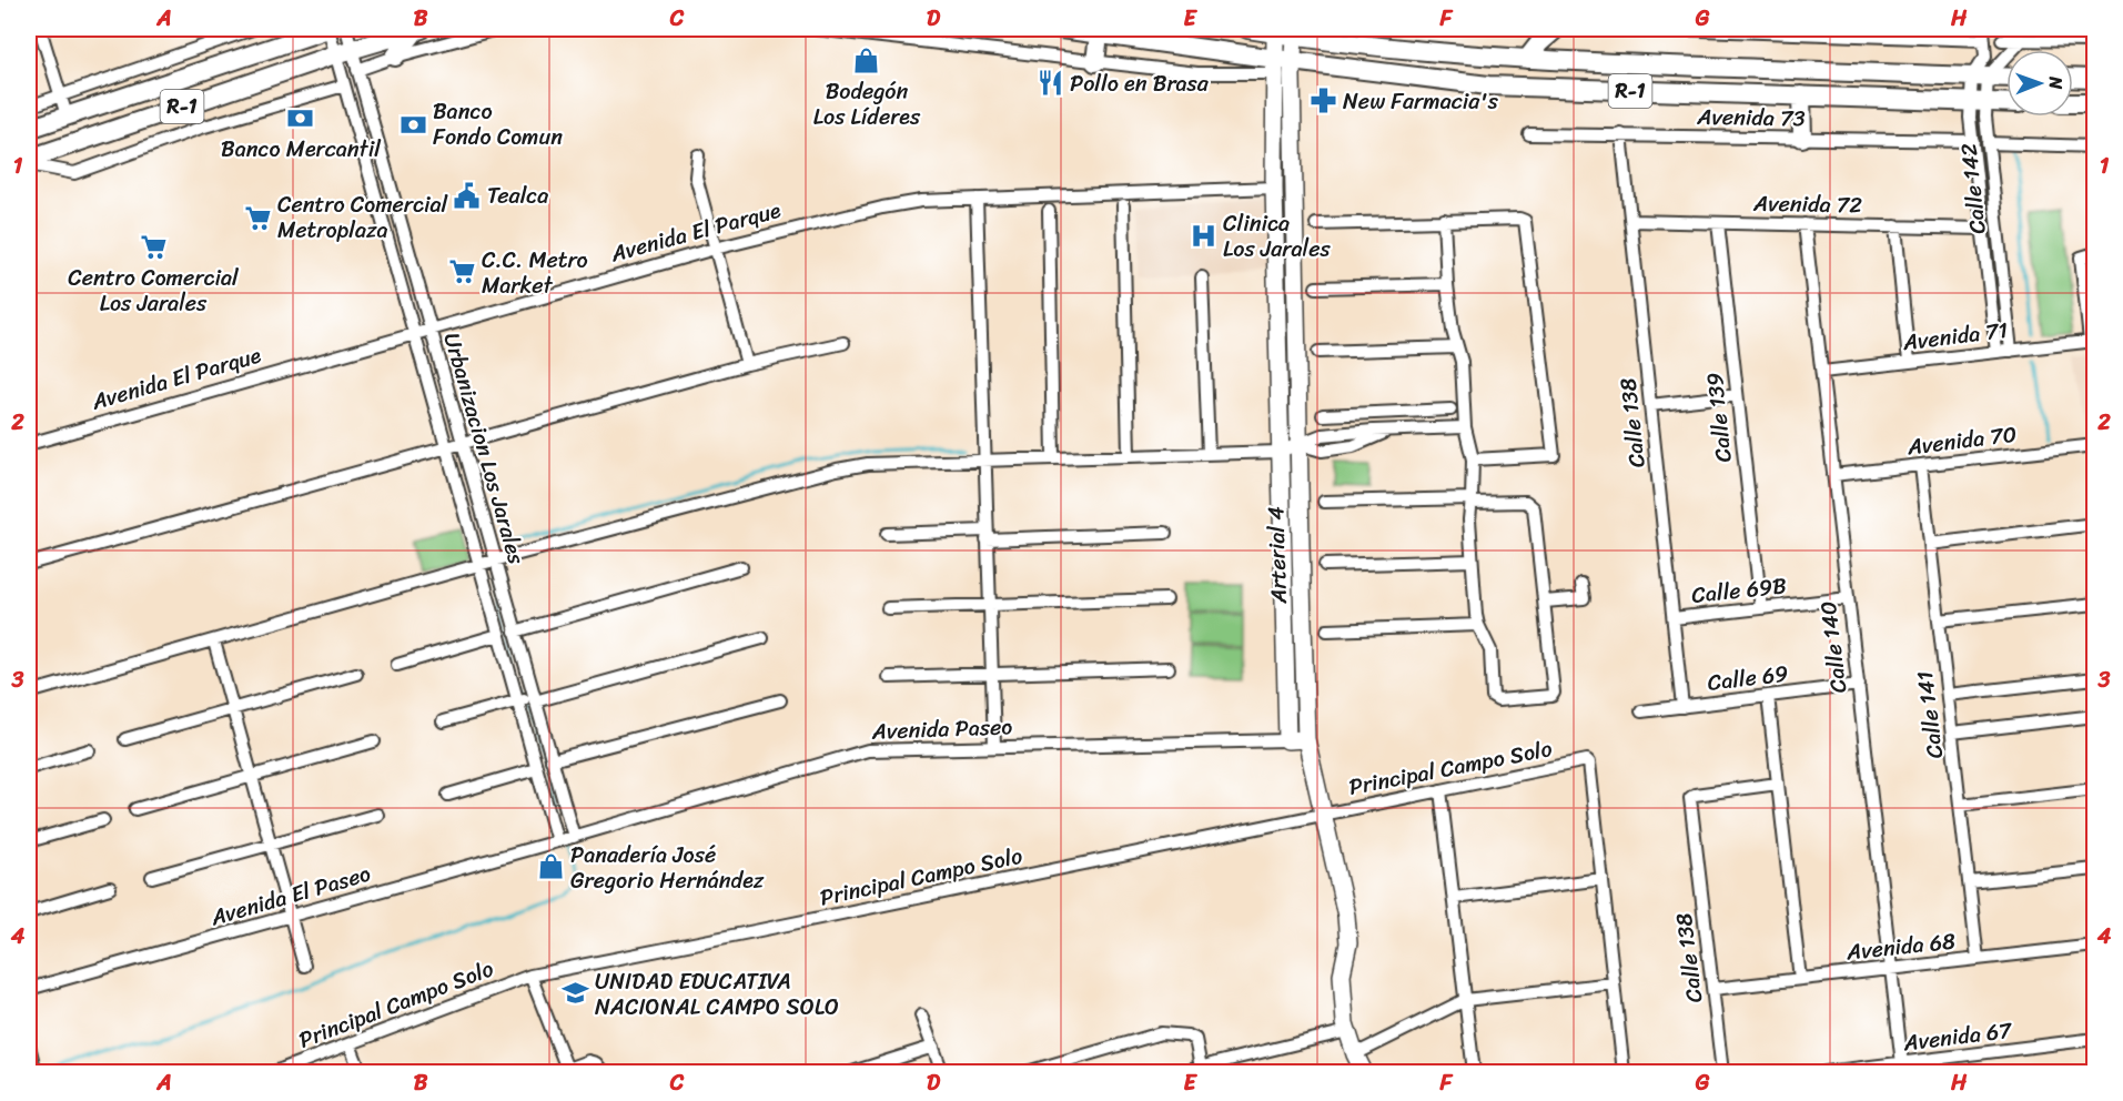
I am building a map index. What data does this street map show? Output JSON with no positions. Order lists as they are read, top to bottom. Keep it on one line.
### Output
{"streets":{"main road":["R-1"],"street":["Avenida 73","Calle 142","Avenida 72","Avenida El Parque","Avenida 71","Calle 139","Calle 138","Avenida 70","Urbanizacion Los Jarales","Arterial 4","Calle 69B","Calle 140","Calle 69","Calle 141","Avenida Paseo","Principal Campo Solo","Avenida El Paseo","Avenida 68","Avenida 67"]},"crossings":[["R-1","Calle 142"],["R-1","Urbanizacion Los Jarales"],["R-1","Arterial 4"],["Avenida 73","Calle 142"],["Avenida 73","Calle 138"],["Calle 142","Avenida 72"],["Calle 142","Avenida 71"],["Avenida 72","Calle 139"],["Avenida 72","Calle 138"],["Avenida 72","Calle 140"],["Avenida El Parque","Urbanizacion Los Jarales"],["Avenida El Parque","Arterial 4"],["Avenida 71","Calle 140"],["Calle 139","Calle 69B"],["Calle 138","Calle 69B"],["Calle 138","Calle 69"],["Calle 138","Avenida 68"],["Avenida 70","Calle 140"],["Avenida 70","Calle 141"],["Urbanizacion Los Jarales","Avenida Paseo"],["Urbanizacion Los Jarales","Avenida El Paseo"],["Arterial 4","Avenida Paseo"],["Arterial 4","Principal Campo Solo"],["Calle 69B","Calle 140"],["Calle 140","Calle 69"],["Calle 140","Avenida 68"],["Calle 140","Avenida 67"],["Calle 141","Avenida 68"],["Avenida Paseo","Avenida El Paseo"]],"places":{"shop":["Bodegón Los Líderes","Panadería José Gregorio Hernández"],"restaurant":["Pollo en Brasa"],"pharmacy":["New Farmacia's"],"bank":["Banco Mercantil","Banco Fondo Comun"],"public building":["Tealca"],"supermarket":["Centro Comercial Metroplaza","Centro Comercial Los Jarales","C.C. Metro Market"],"hospital":["Clinica Los Jarales"],"school or university":["UNIDAD EDUCATIVA NACIONAL CAMPO SOLO"]},"north":"right","grid":{"columns":["A","B","C","D","E","F","G","H"],"rows":["1","2","3","4"]}}
